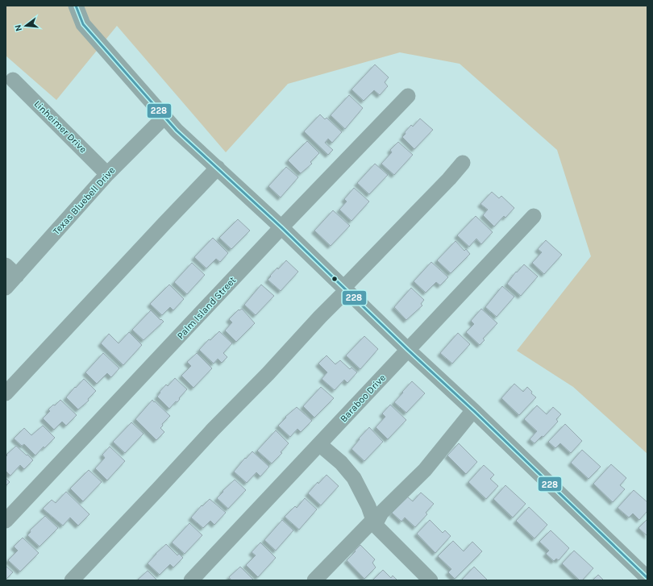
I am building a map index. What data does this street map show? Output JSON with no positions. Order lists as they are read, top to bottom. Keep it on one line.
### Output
{"streets":{"street":["Linheimer Drive","Texas Bluebell Drive","Palm Island Street","Baraboo Drive"]},"crossings":[["Linheimer Drive","Texas Bluebell Drive"]],"lines":["transit line 228"],"north":"left"}
